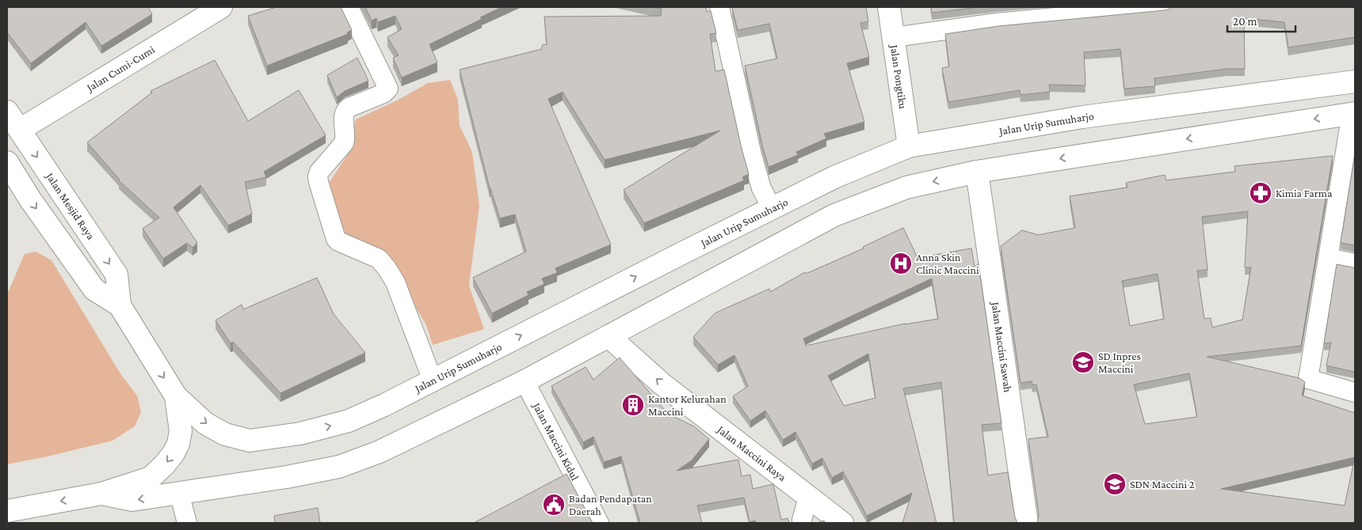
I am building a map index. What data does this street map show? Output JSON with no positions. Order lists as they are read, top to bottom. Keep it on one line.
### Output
{"streets":{"main road":["Jalan Cumi-Cumi","Jalan Pongtiku","Jalan Urip Sumuharjo","Jalan Mesjid Raya","Jalan Maccini Sawah","Jalan Maccini Raya"],"street":["Jalan Maccini Kidul"]},"crossings":[["Jalan Cumi-Cumi","Jalan Mesjid Raya"],["Jalan Pongtiku","Jalan Urip Sumuharjo"],["Jalan Urip Sumuharjo","Jalan Mesjid Raya"]],"one_way":["Jalan Mesjid Raya","Jalan Maccini Raya"],"places":{"pharmacy":["Kimia Farma"],"hospital":["Anna Skin Clinic Maccini"],"school or university":["SD Inpres Maccini","SDN Maccini 2"],"building":["Kantor Kelurahan Maccini"],"public building":["Badan Pendapatan Daerah"]},"scale_bar":"20 m"}
